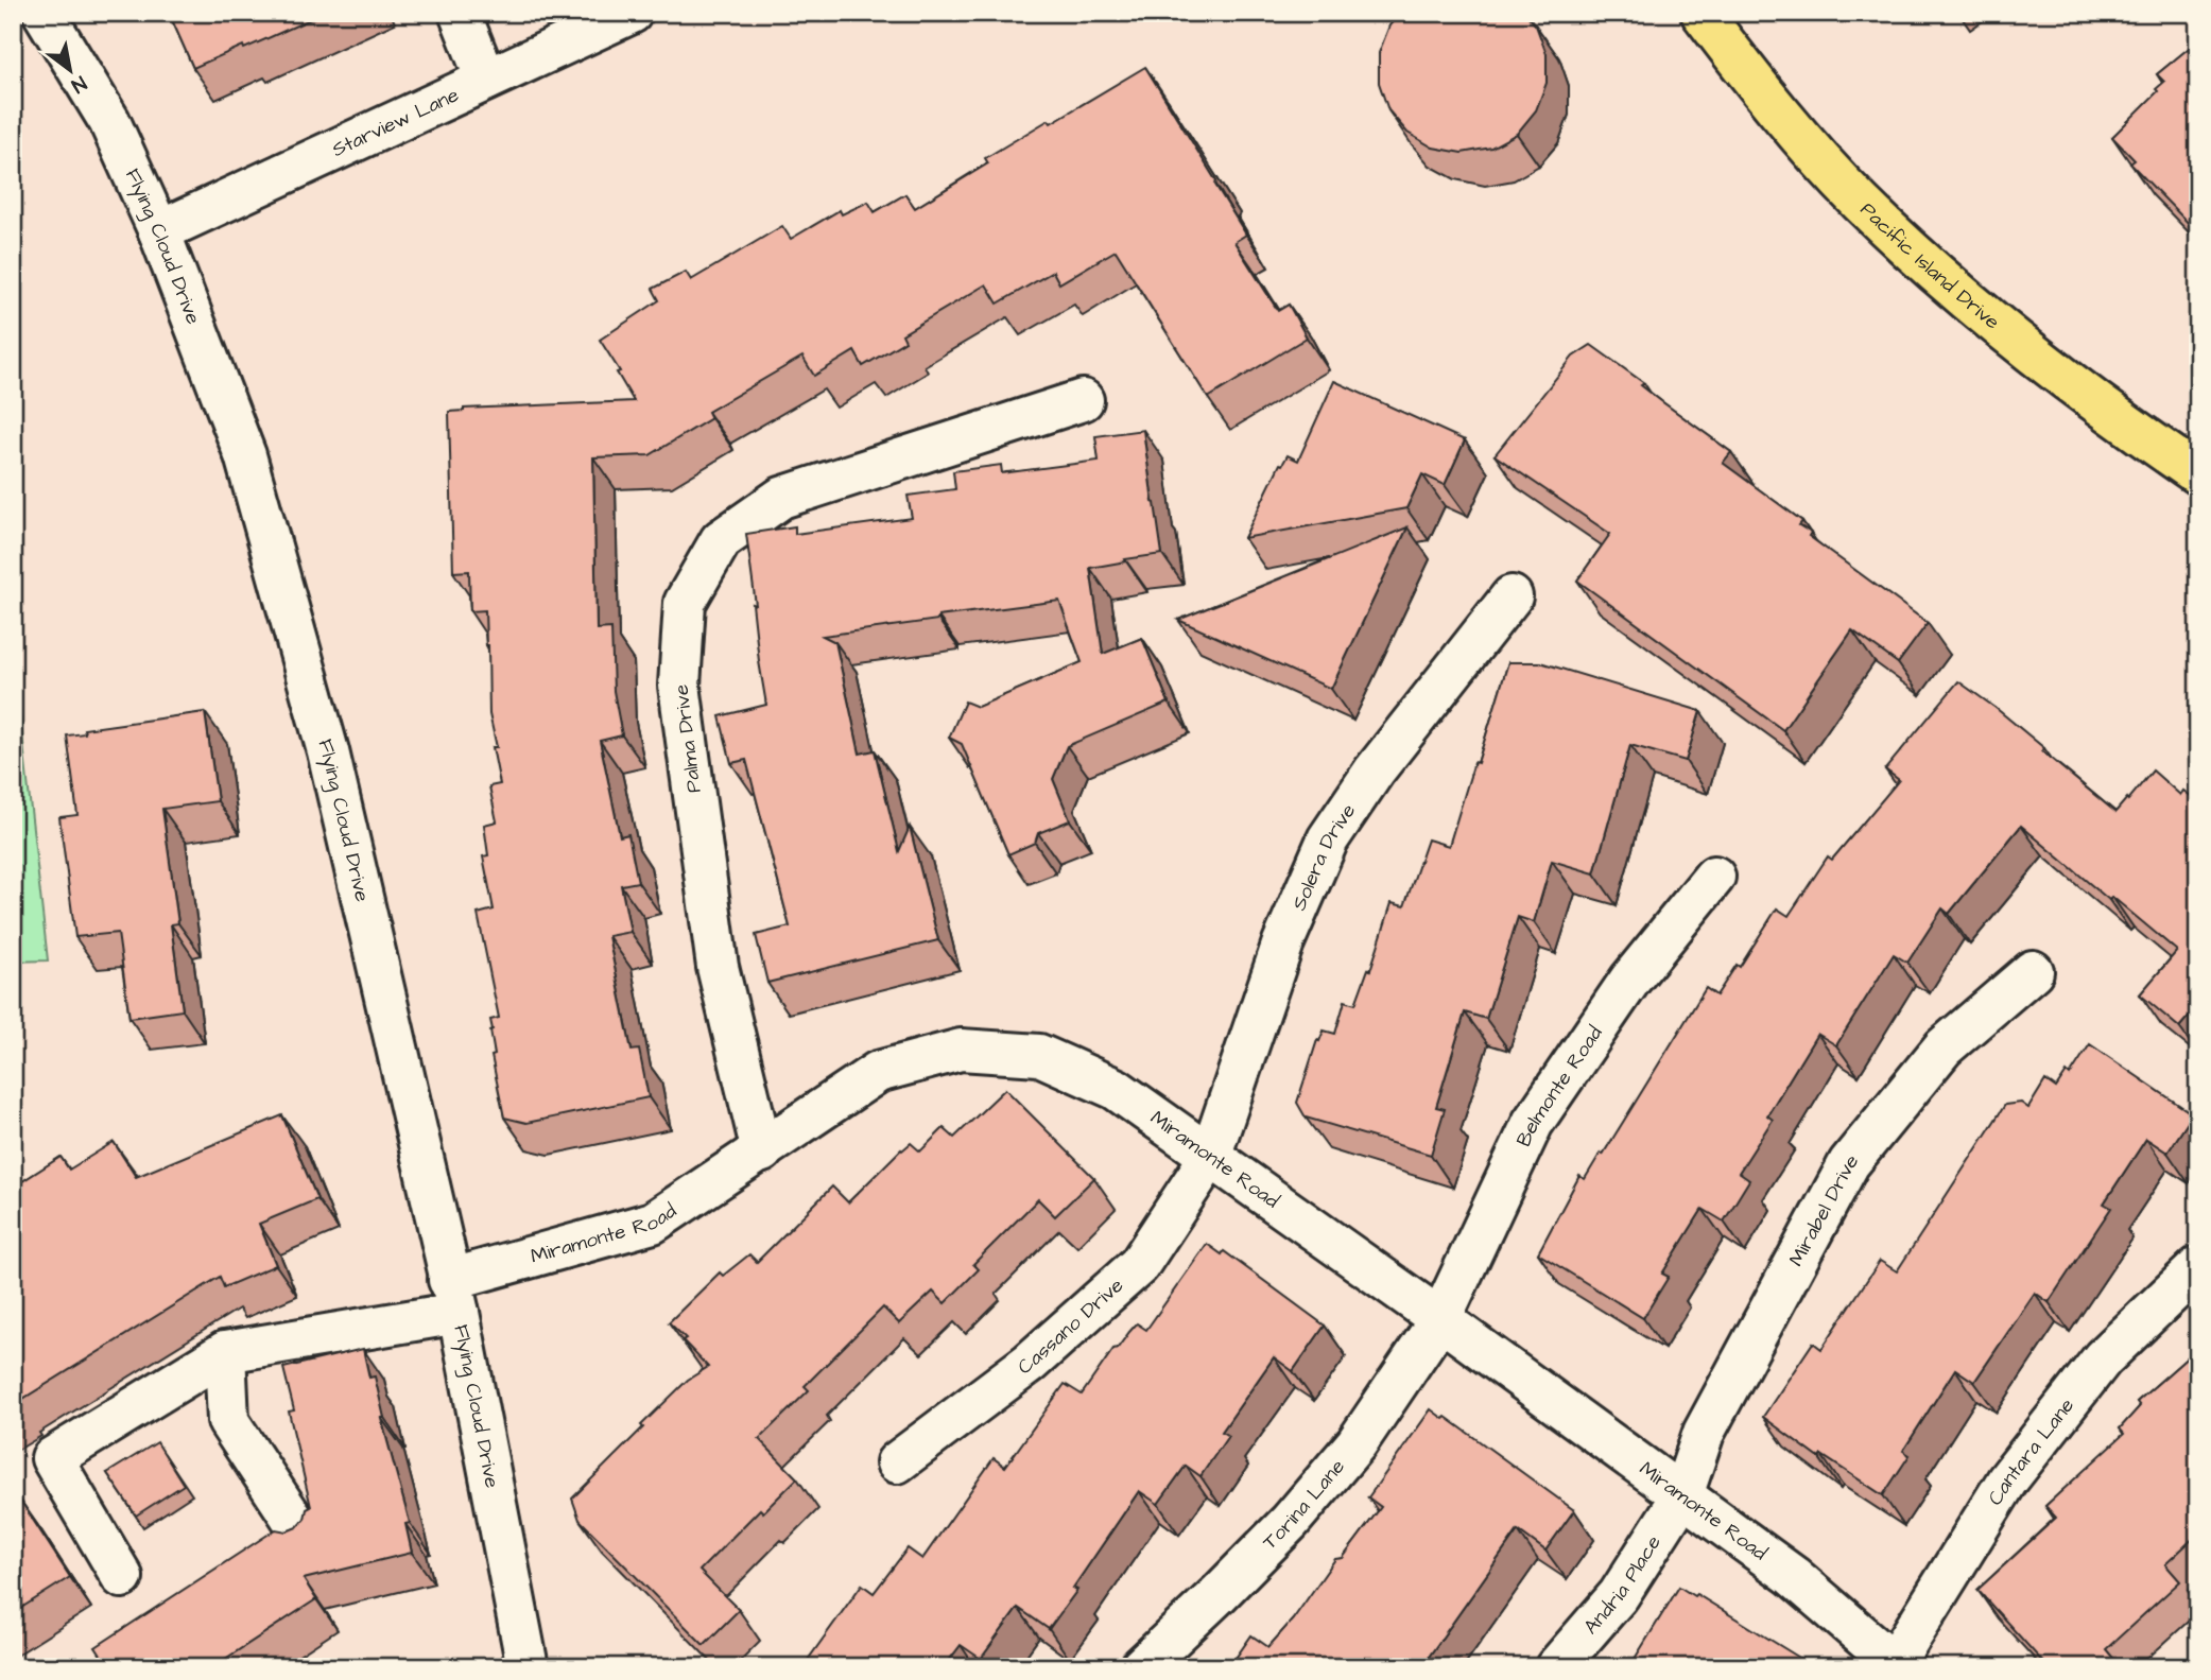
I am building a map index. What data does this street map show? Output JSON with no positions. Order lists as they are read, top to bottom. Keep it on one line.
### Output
{"streets":{"main road":["Pacific Island Drive"],"street":["Starview Lane","Flying Cloud Drive","Palma Drive","Solera Drive","Belmonte Road","Miramonte Road","Mirabel Drive","Cassano Drive","Cantara Lane","Torina Lane","Andria Place"]},"crossings":[["Starview Lane","Flying Cloud Drive"],["Flying Cloud Drive","Miramonte Road"],["Palma Drive","Miramonte Road"],["Solera Drive","Miramonte Road"],["Solera Drive","Cassano Drive"],["Belmonte Road","Miramonte Road"],["Belmonte Road","Torina Lane"],["Miramonte Road","Mirabel Drive"],["Miramonte Road","Cassano Drive"],["Miramonte Road","Cantara Lane"],["Miramonte Road","Torina Lane"],["Miramonte Road","Andria Place"],["Mirabel Drive","Andria Place"]],"north":"bottom right"}
